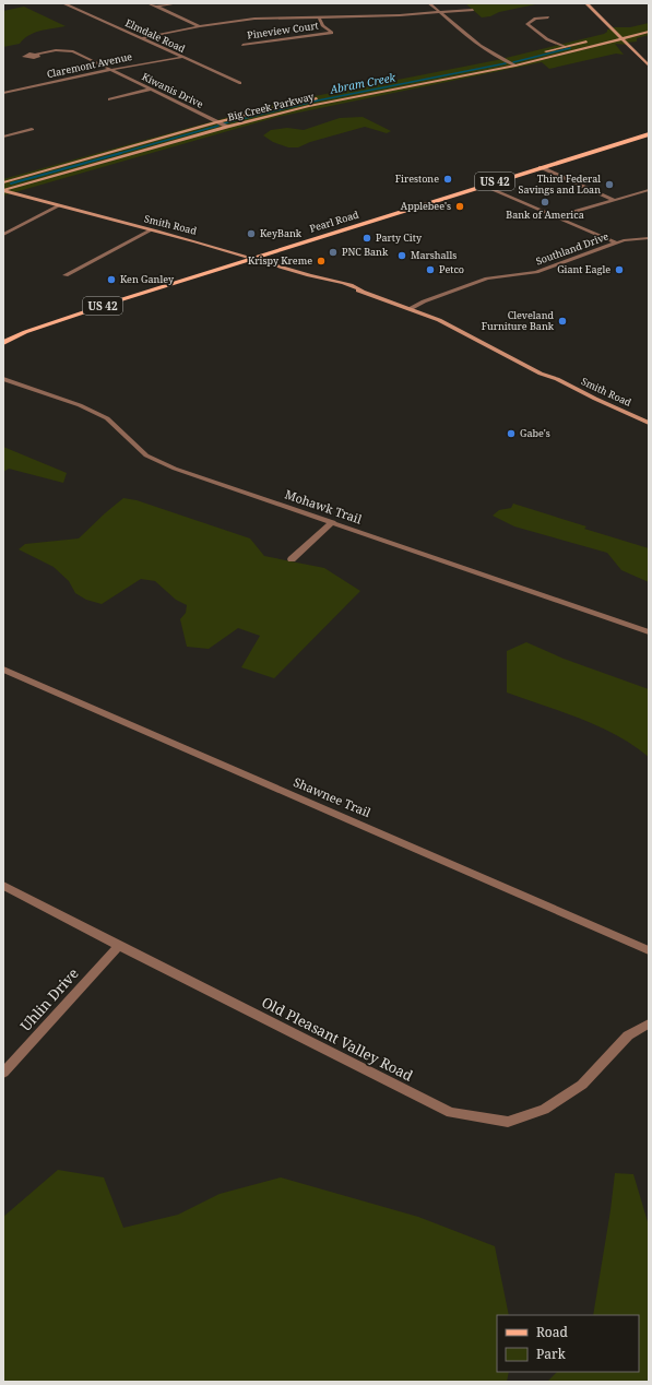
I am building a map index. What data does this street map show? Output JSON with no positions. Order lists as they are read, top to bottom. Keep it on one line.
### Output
{"streets":{"main road":["US 42","Pearl Road"],"street":["Pineview Court","Elmdale Road","Claremont Avenue","Kiwanis Drive","Big Creek Parkway","Smith Road","Southland Drive","Mohawk Trail","Shawnee Trail","Uhlin Drive","Old Pleasant Valley Road"]},"crossings":[["Pineview Court","Claremont Avenue"],["Elmdale Road","Claremont Avenue"],["Claremont Avenue","Kiwanis Drive"],["Kiwanis Drive","Big Creek Parkway"],["Big Creek Parkway","Smith Road"],["Pearl Road","Smith Road"],["Pearl Road","Southland Drive"],["Smith Road","Southland Drive"],["Uhlin Drive","Old Pleasant Valley Road"]],"water":["Abram Creek"],"places":["Firestone","Third Federal Savings and Loan","Bank of America","Applebee's","KeyBank","Party City","PNC Bank","Marshalls","Krispy Kreme","Petco","Giant Eagle","Ken Ganley","Cleveland Furniture Bank","Gabe's"],"legend":["Road","Park"]}
